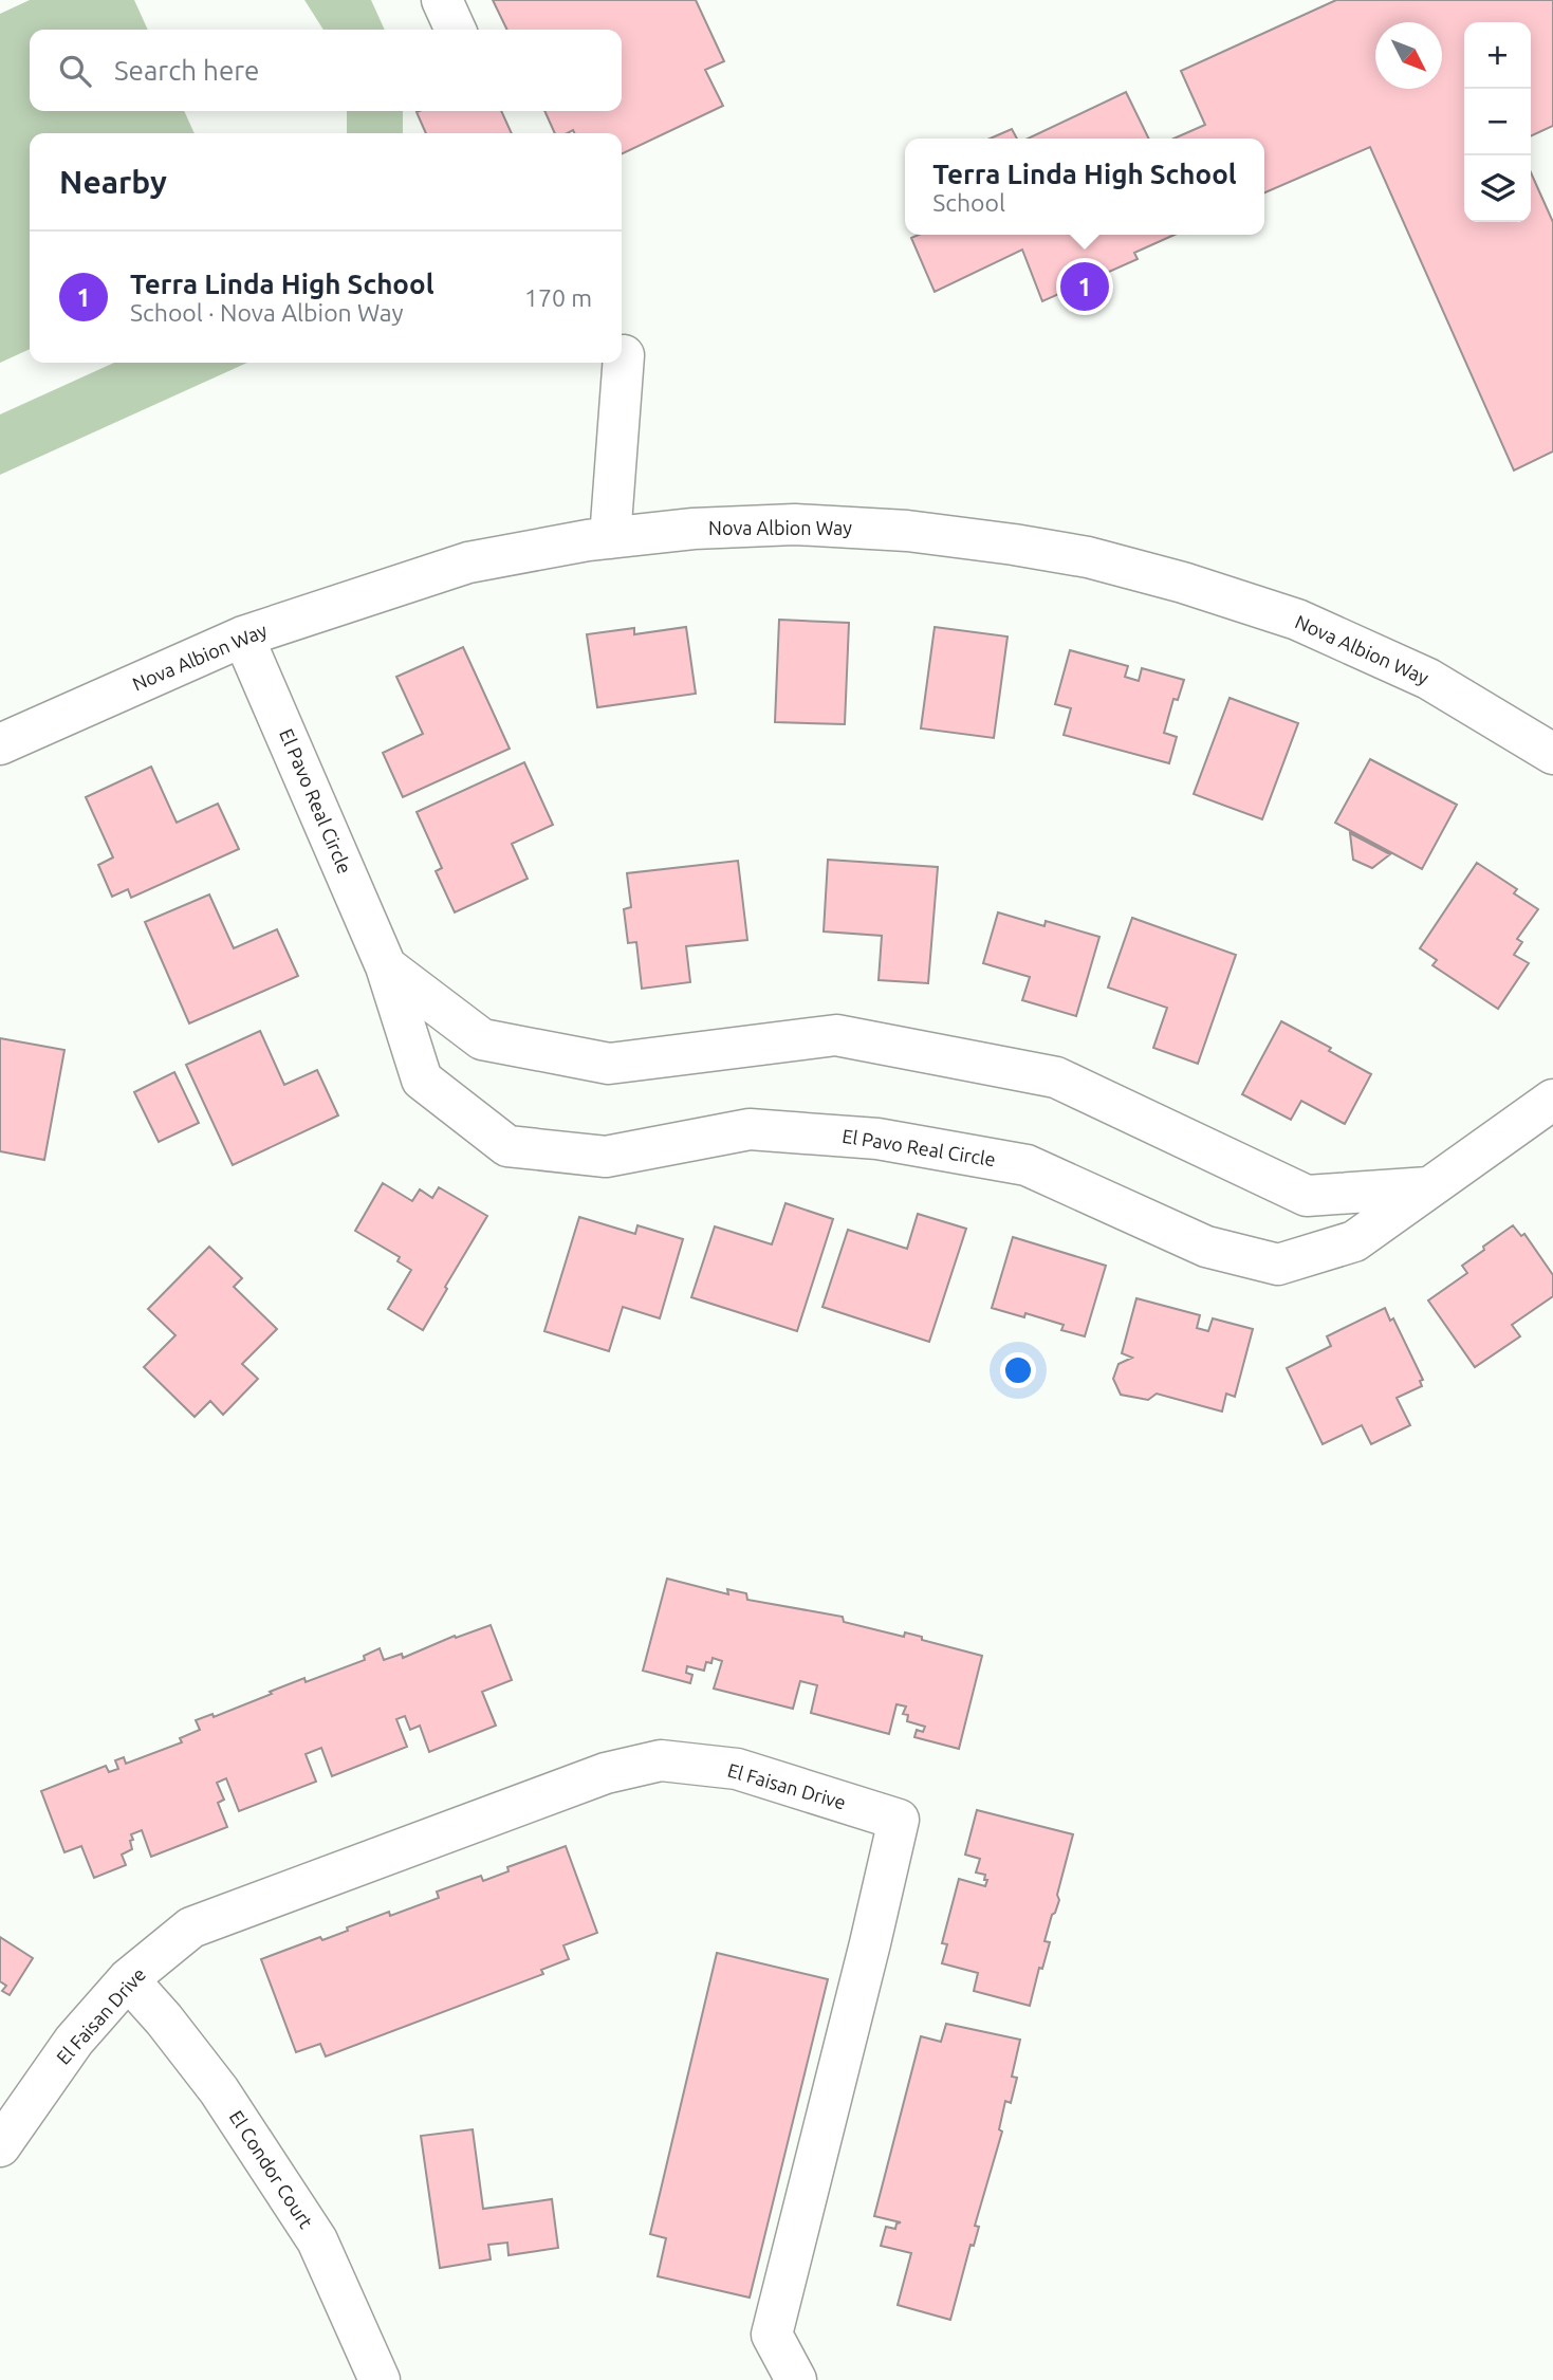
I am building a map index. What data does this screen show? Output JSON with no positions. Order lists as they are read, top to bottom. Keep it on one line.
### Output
{"streets":{"street":["Nova Albion Way","El Pavo Real Circle","El Faisan Drive","El Condor Court"]},"crossings":[["Nova Albion Way","El Pavo Real Circle"],["El Faisan Drive","El Condor Court"]],"north":"bottom right","page":{"map_buttons":["+","−"],"search":"Search here","heading":"Nearby","popup":["Terra Linda High School","School"],"list":[{"mark":"1","name":"Terra Linda High School","note":"School · Nova Albion Way","value":"170 m"}],"pins":"1"}}
